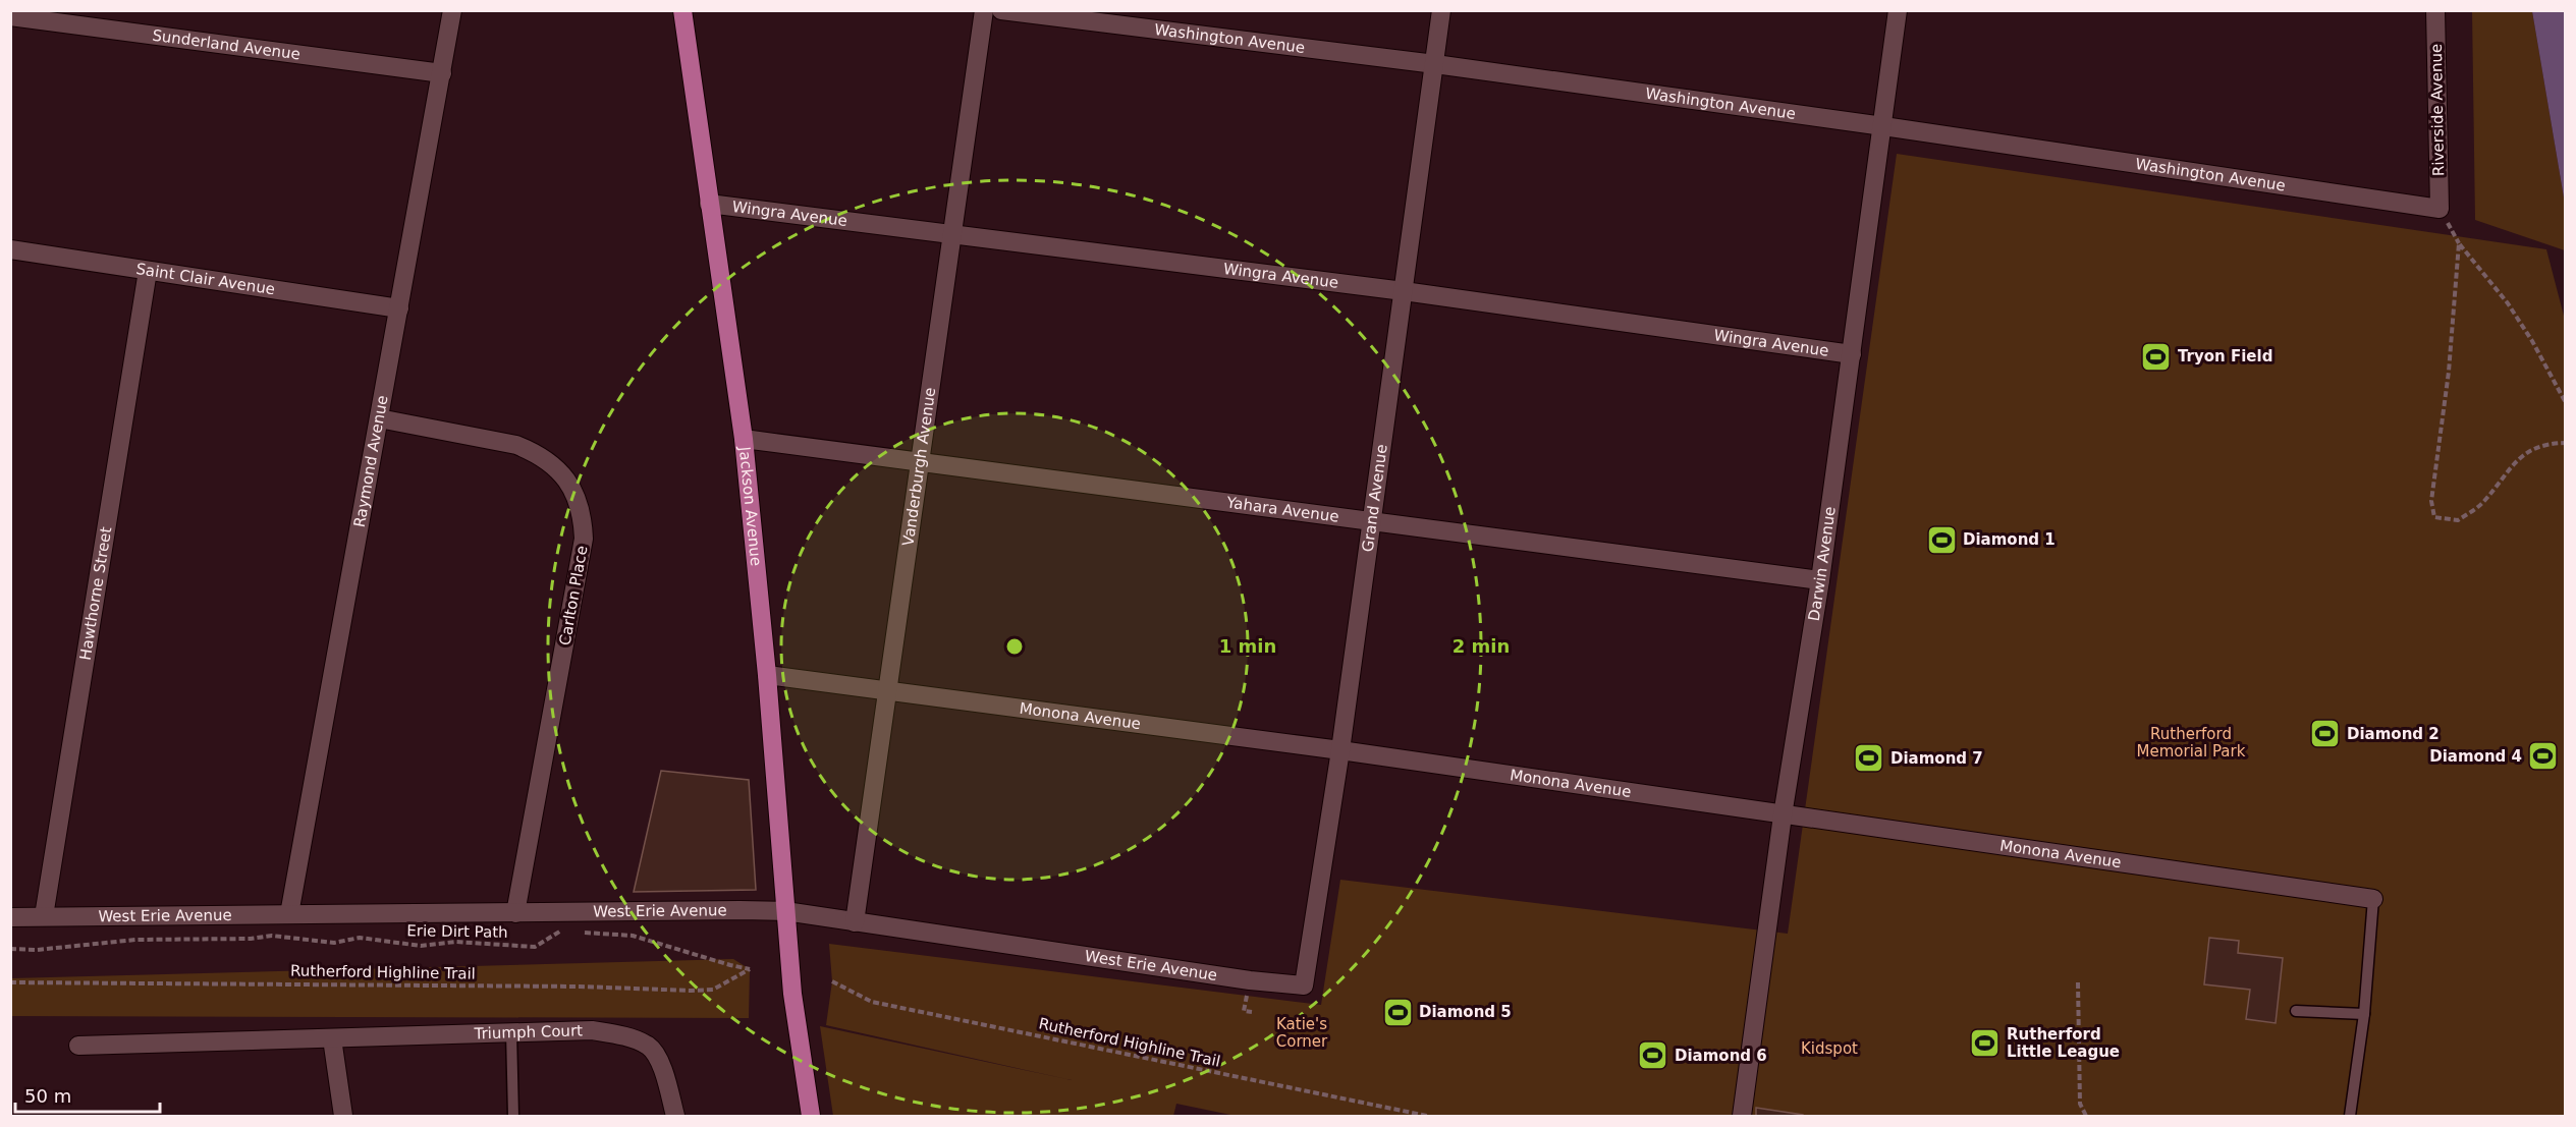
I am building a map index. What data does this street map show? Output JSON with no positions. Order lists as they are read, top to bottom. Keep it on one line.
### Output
{"streets":{"main road":["Jackson Avenue"],"street":["Washington Avenue","Sunderland Avenue","Riverside Avenue","Wingra Avenue","Saint Clair Avenue","Raymond Avenue","Vanderburgh Avenue","Grand Avenue","Yahara Avenue","Darwin Avenue","Hawthorne Street","Carlton Place","Monona Avenue","West Erie Avenue","Triumph Court"],"path":["Erie Dirt Path","Rutherford Highline Trail"]},"crossings":[["Washington Avenue","Riverside Avenue"],["Washington Avenue","Grand Avenue"],["Washington Avenue","Darwin Avenue"],["Sunderland Avenue","Raymond Avenue"],["Wingra Avenue","Vanderburgh Avenue"],["Wingra Avenue","Grand Avenue"],["Wingra Avenue","Jackson Avenue"],["Wingra Avenue","Darwin Avenue"],["Saint Clair Avenue","Raymond Avenue"],["Saint Clair Avenue","Hawthorne Street"],["Raymond Avenue","Carlton Place"],["Raymond Avenue","West Erie Avenue"],["Vanderburgh Avenue","Yahara Avenue"],["Vanderburgh Avenue","Monona Avenue"],["Vanderburgh Avenue","West Erie Avenue"],["Grand Avenue","Yahara Avenue"],["Grand Avenue","Monona Avenue"],["Grand Avenue","West Erie Avenue"],["Jackson Avenue","Yahara Avenue"],["Jackson Avenue","Monona Avenue"],["Jackson Avenue","West Erie Avenue"],["Yahara Avenue","Darwin Avenue"],["Darwin Avenue","Monona Avenue"],["Hawthorne Street","West Erie Avenue"],["Carlton Place","West Erie Avenue"]],"parks":["Rutherford Memorial Park","Katie's Corner","Kidspot"],"places":{"sports":["Tryon Field","Diamond 1","Diamond 2","Diamond 4","Diamond 7","Diamond 5","Rutherford Little League","Diamond 6"]},"scale_bar":"50 m","rings":["1 min","2 min"]}
